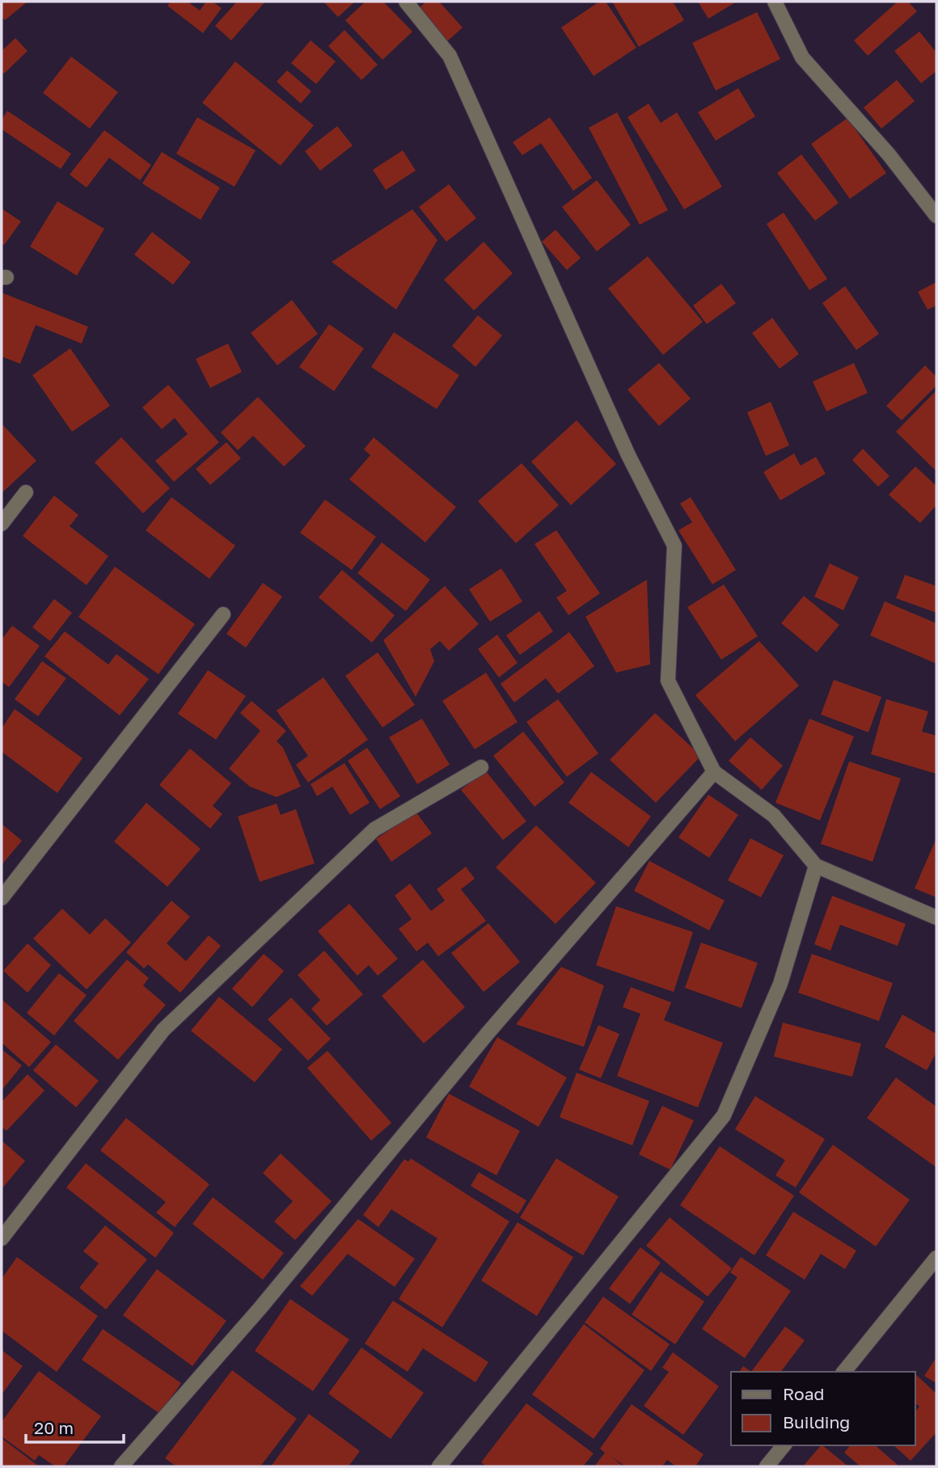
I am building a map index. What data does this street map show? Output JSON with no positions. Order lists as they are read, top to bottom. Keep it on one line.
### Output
{"legend":["Road","Building"],"scale_bar":"20 m"}
